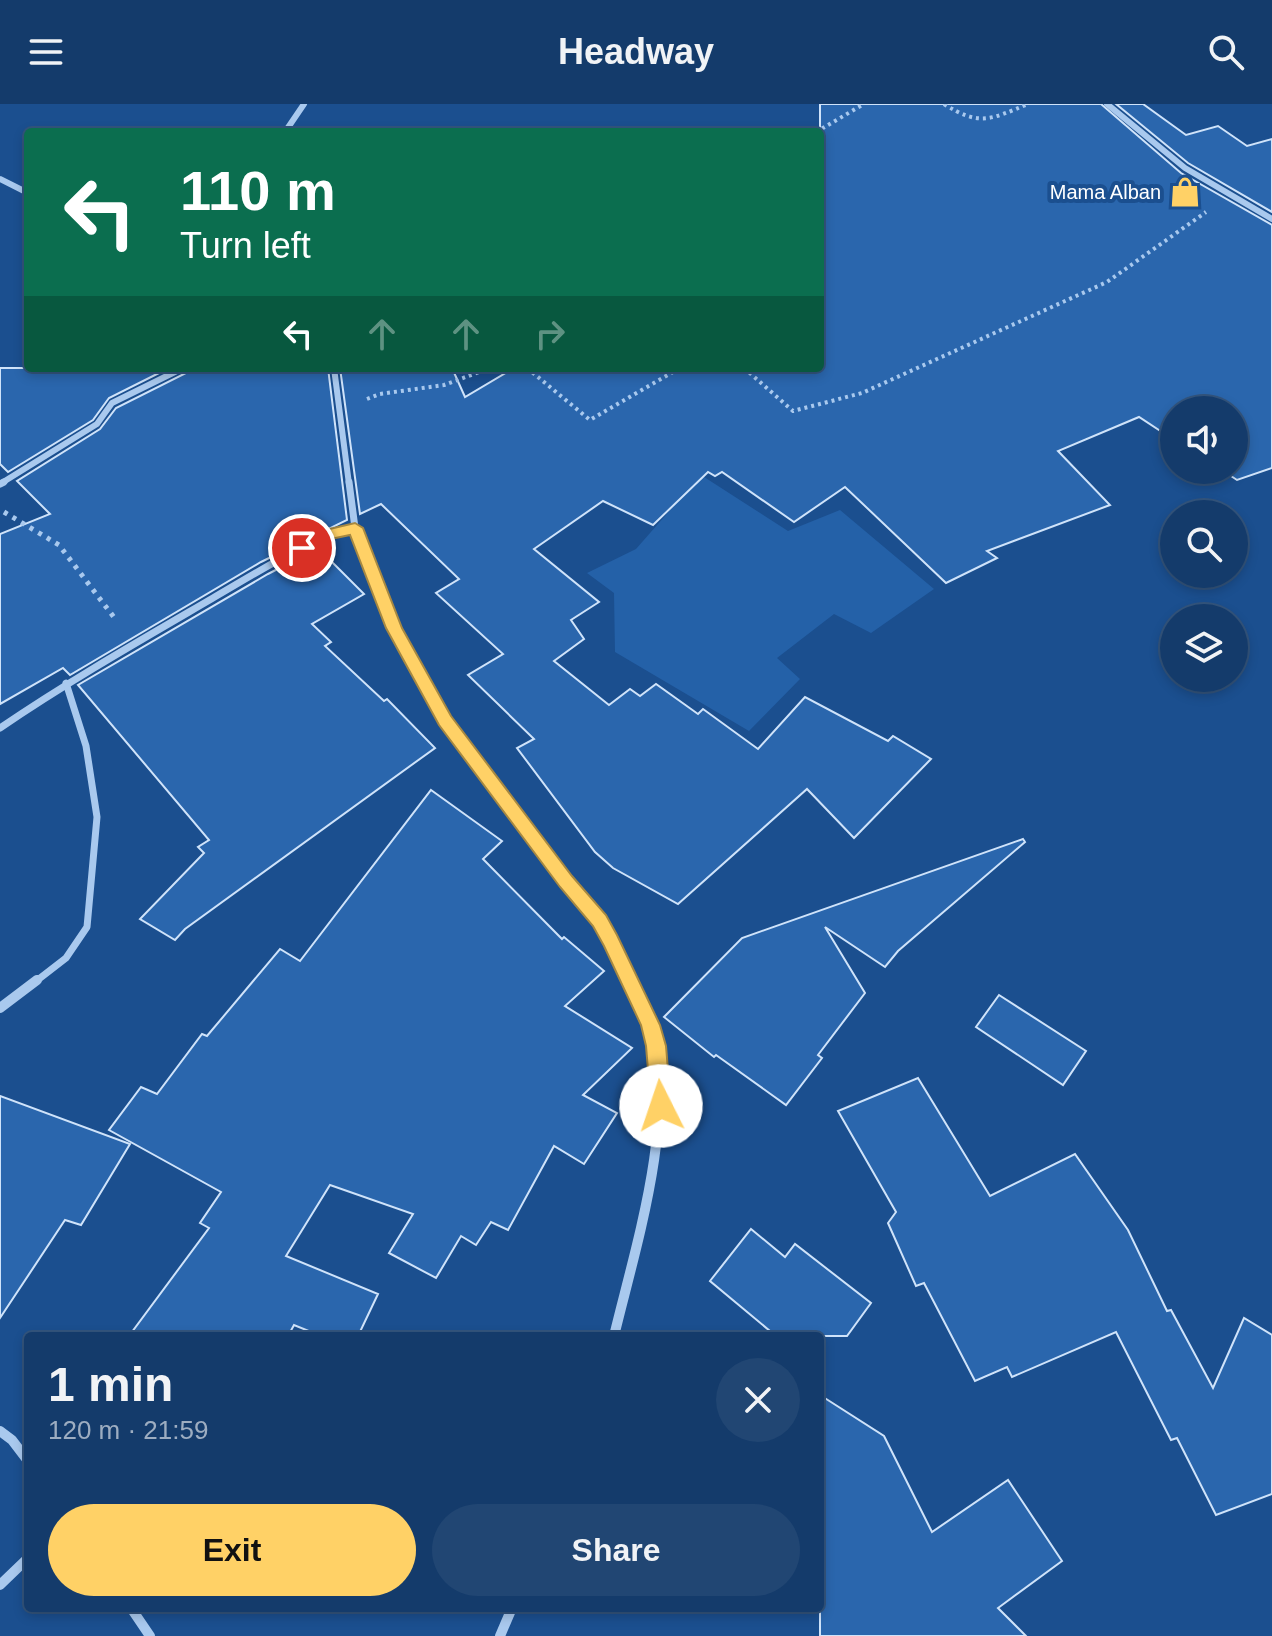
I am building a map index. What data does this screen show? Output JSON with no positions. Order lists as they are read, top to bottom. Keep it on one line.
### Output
{"places":{"shop":["Mama Alban"]},"page":{"header":"Headway","turn":["110 m","Turn left"],"heading":["1 min","120 m · 21:59"],"buttons":["Exit","Share"]}}
